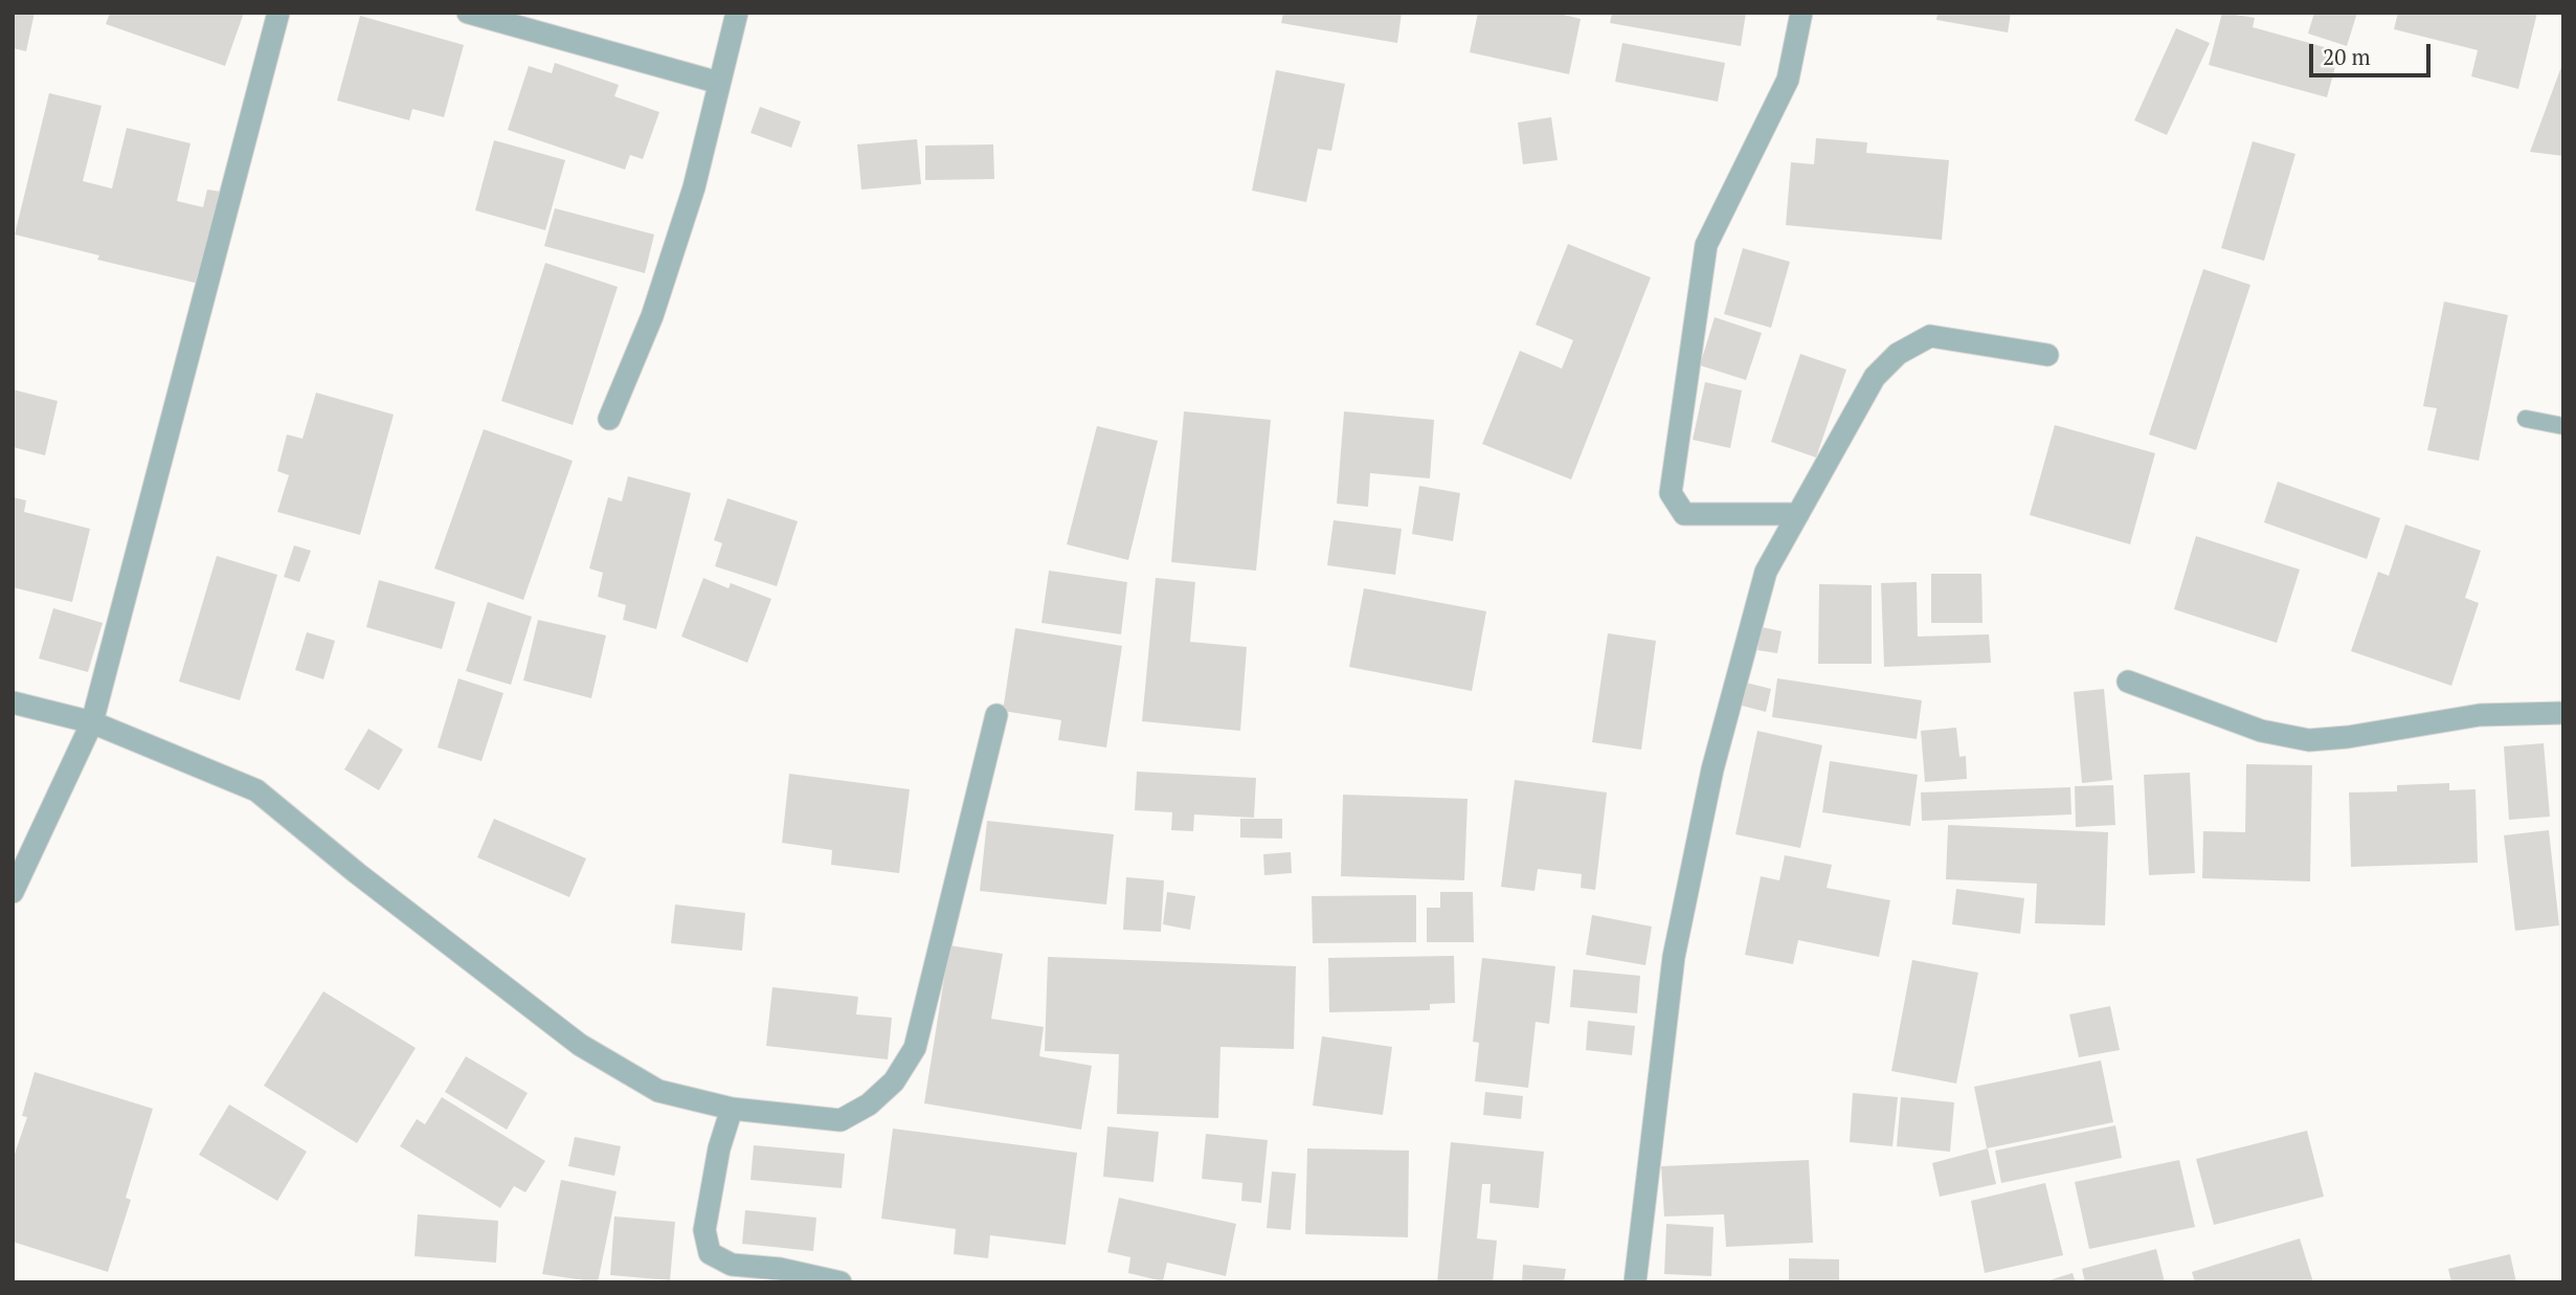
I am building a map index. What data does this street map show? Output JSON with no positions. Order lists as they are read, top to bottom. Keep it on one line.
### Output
{"scale_bar":"20 m"}
